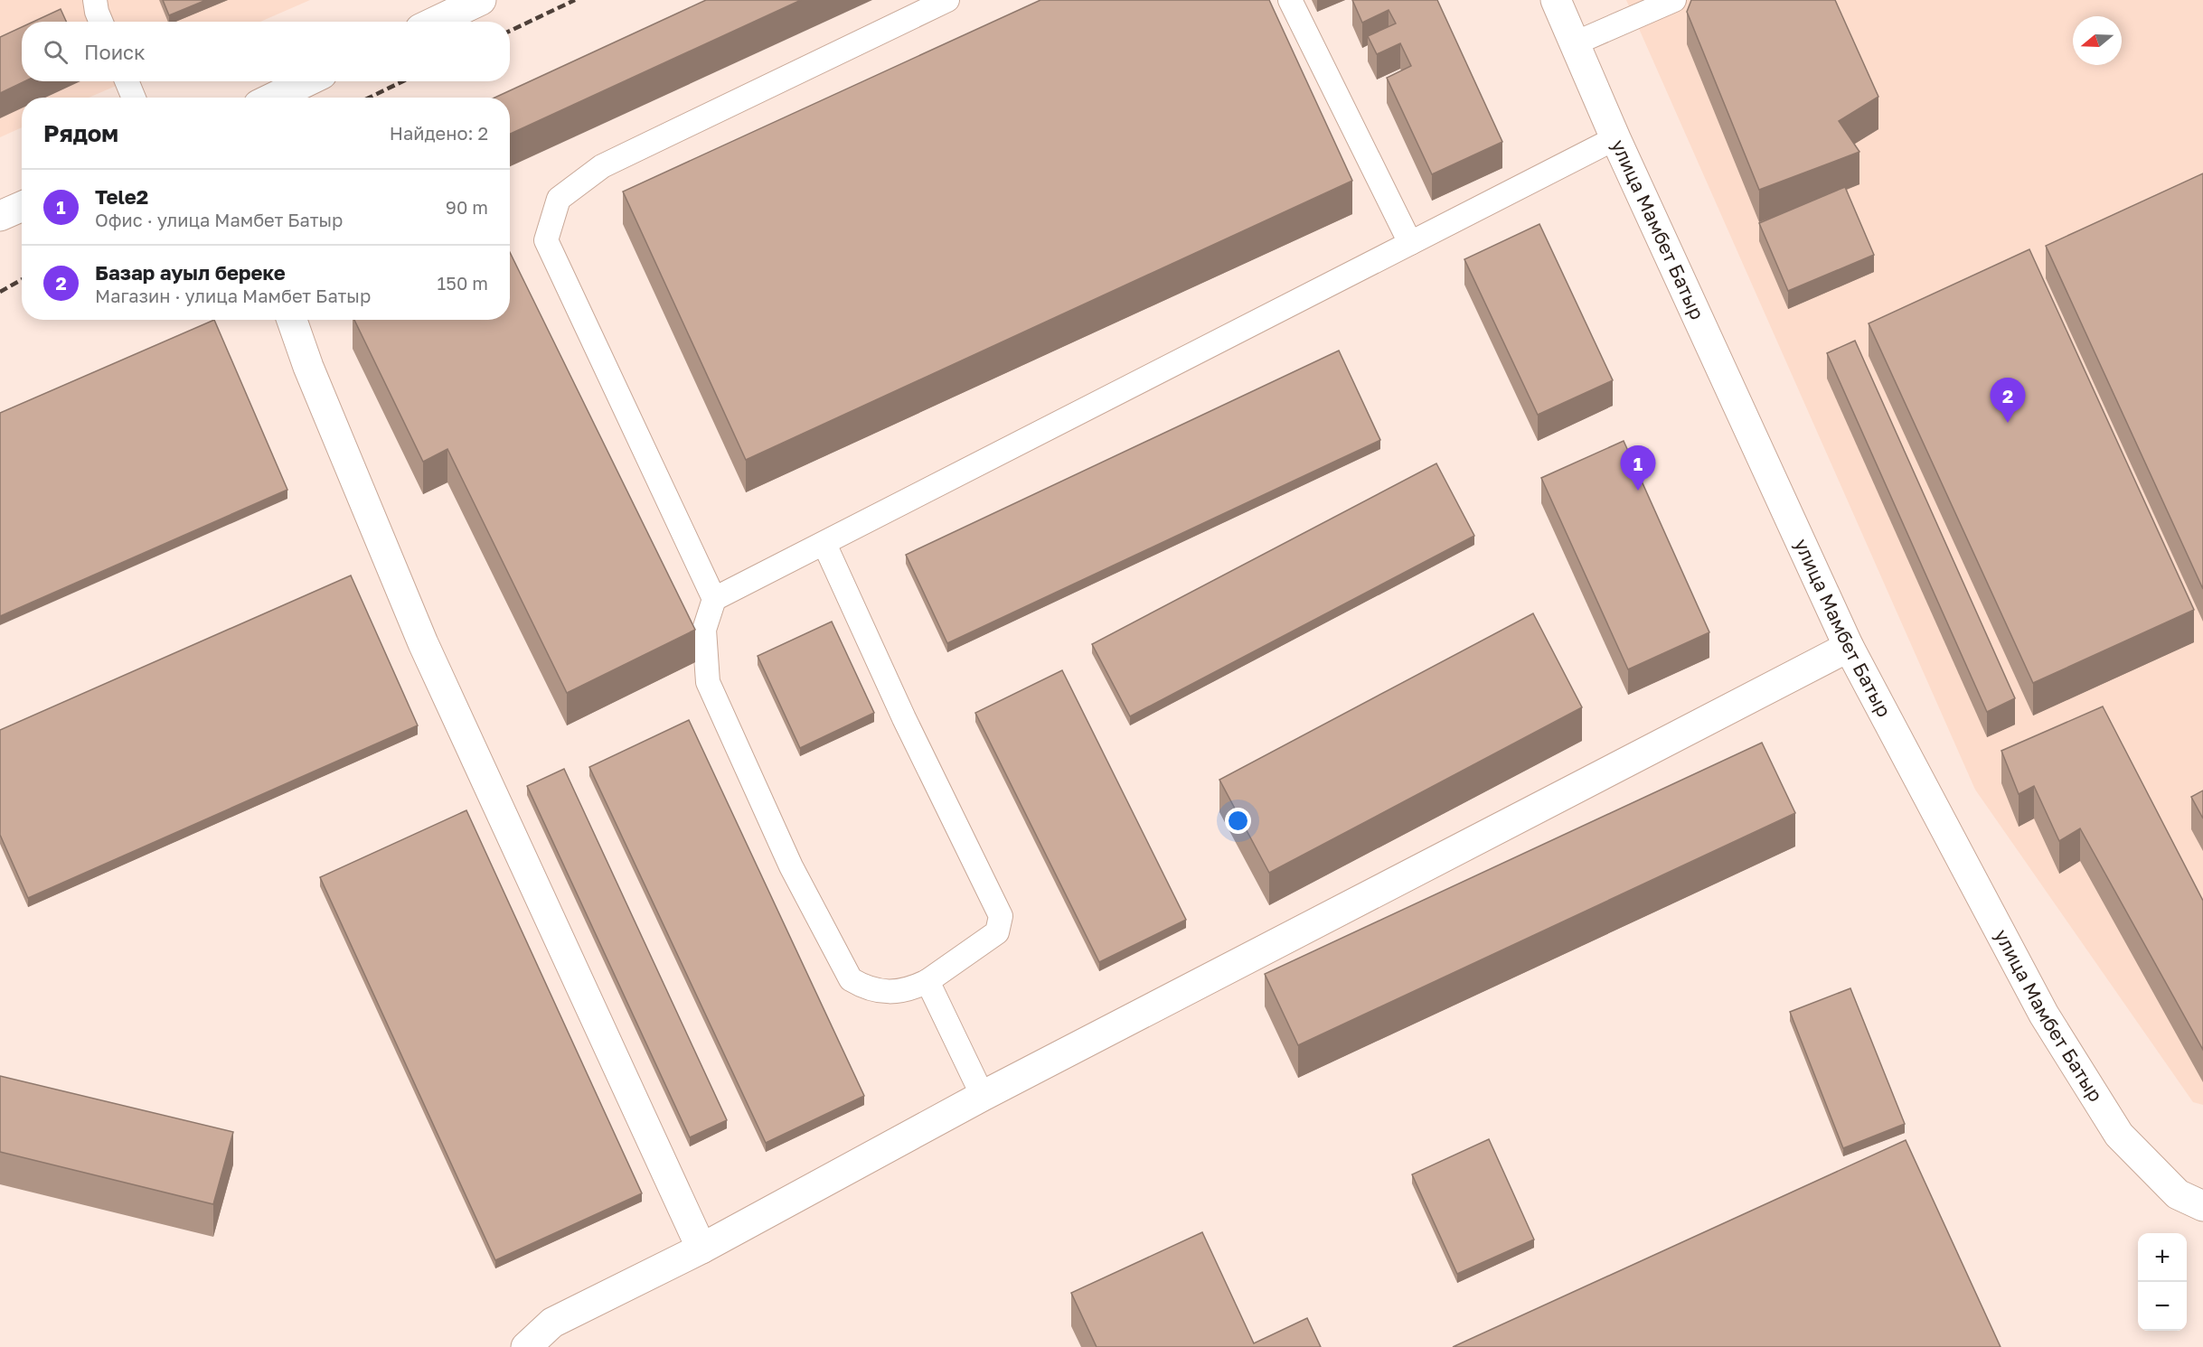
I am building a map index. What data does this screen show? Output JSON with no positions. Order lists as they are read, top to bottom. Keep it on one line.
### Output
{"streets":{"street":["улица Мамбет Батыр"]},"north":"left","page":{"search":"Поиск","heading":["Рядом","Найдено: 2"],"list":[{"mark":"1","name":"Tele2","note":"Офис · улица Мамбет Батыр","value":"90 m"},{"mark":"2","name":"Базар ауыл береке","note":"Магазин · улица Мамбет Батыр","value":"150 m"}],"pins":["2","1"],"map_buttons":["+","−"]}}
